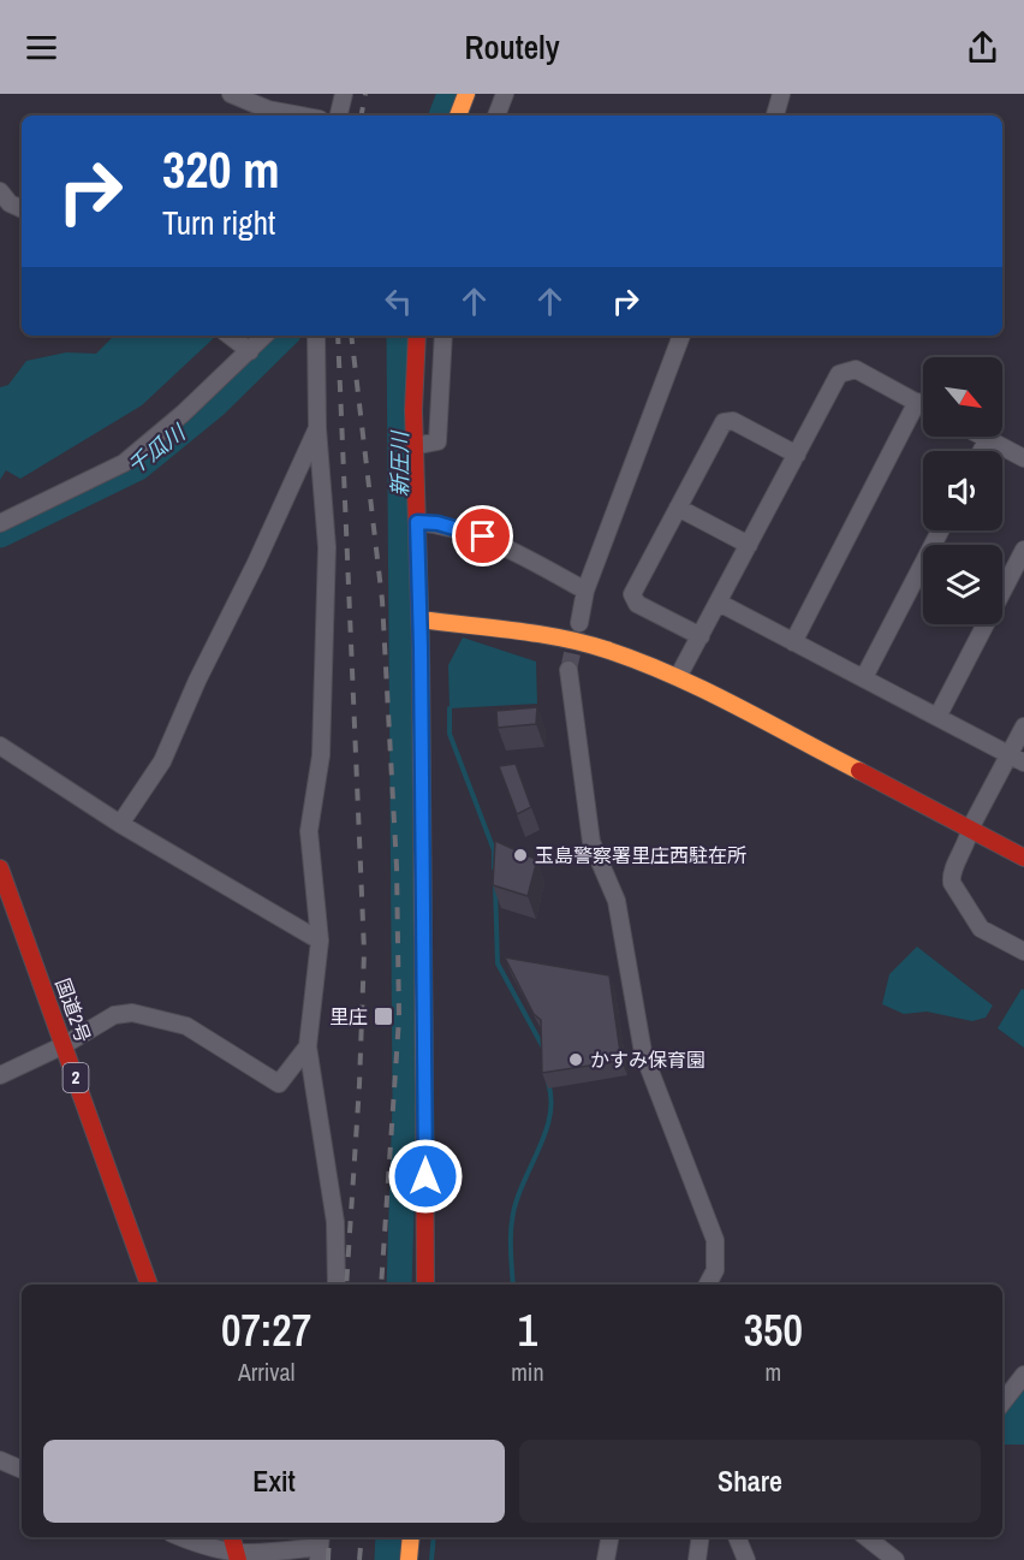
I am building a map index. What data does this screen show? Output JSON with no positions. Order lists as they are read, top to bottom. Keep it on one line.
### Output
{"streets":{"main road":["国道2号","2"]},"water":["千瓜川","新圧川"],"places":{"other":["玉島警察署里庄西駐在所","かすみ保育園"],"transit":["里庄"]},"north":"bottom right","page":{"header":"Routely","turn":["320 m","Turn right"],"eta":["07:27","Arrival","1","min","350","m"],"buttons":["Exit","Share"]}}
